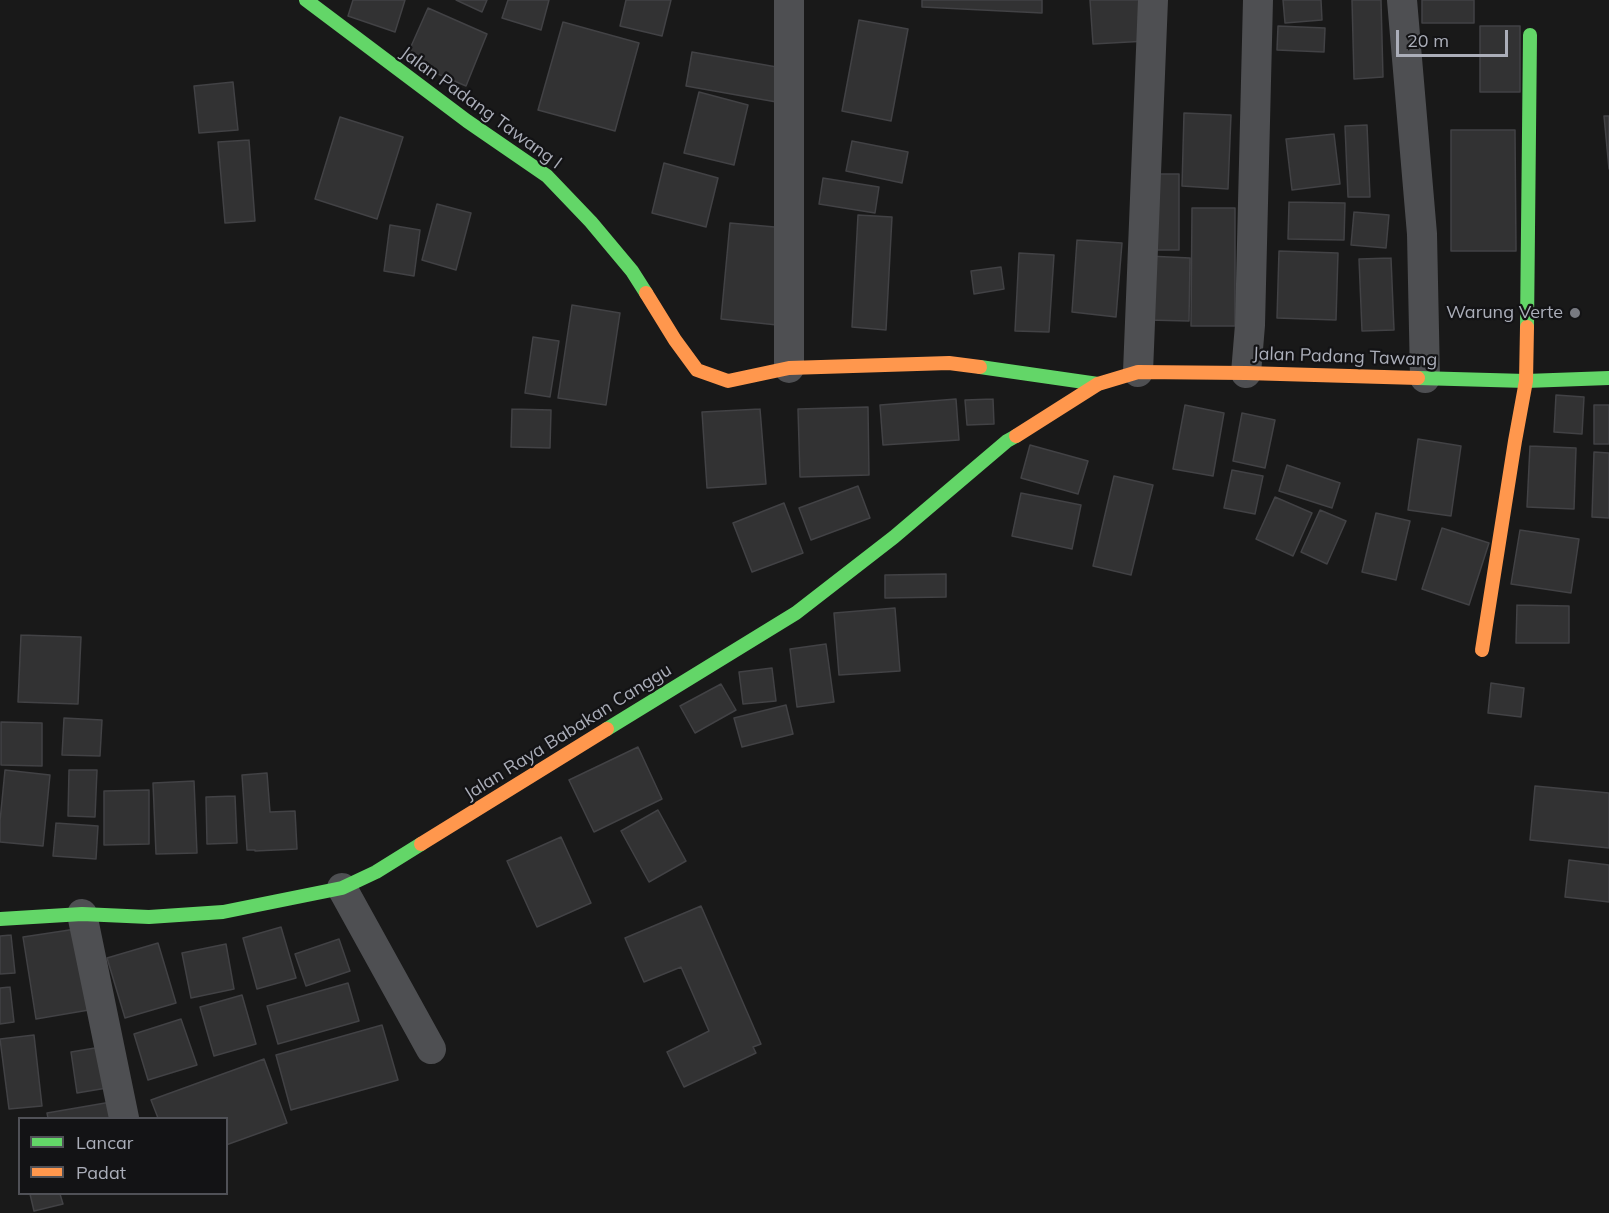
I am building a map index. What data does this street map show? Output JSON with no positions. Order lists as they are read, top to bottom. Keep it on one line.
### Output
{"streets":{"street":["Jalan Padang Tawang I","Jalan Padang Tawang","Jalan Raya Babakan Canggu"]},"crossings":[["Jalan Padang Tawang I","Jalan Padang Tawang"],["Jalan Padang Tawang","Jalan Raya Babakan Canggu"]],"places":["Warung Verte"],"legend":["Lancar","Padat"],"scale_bar":"20 m"}
